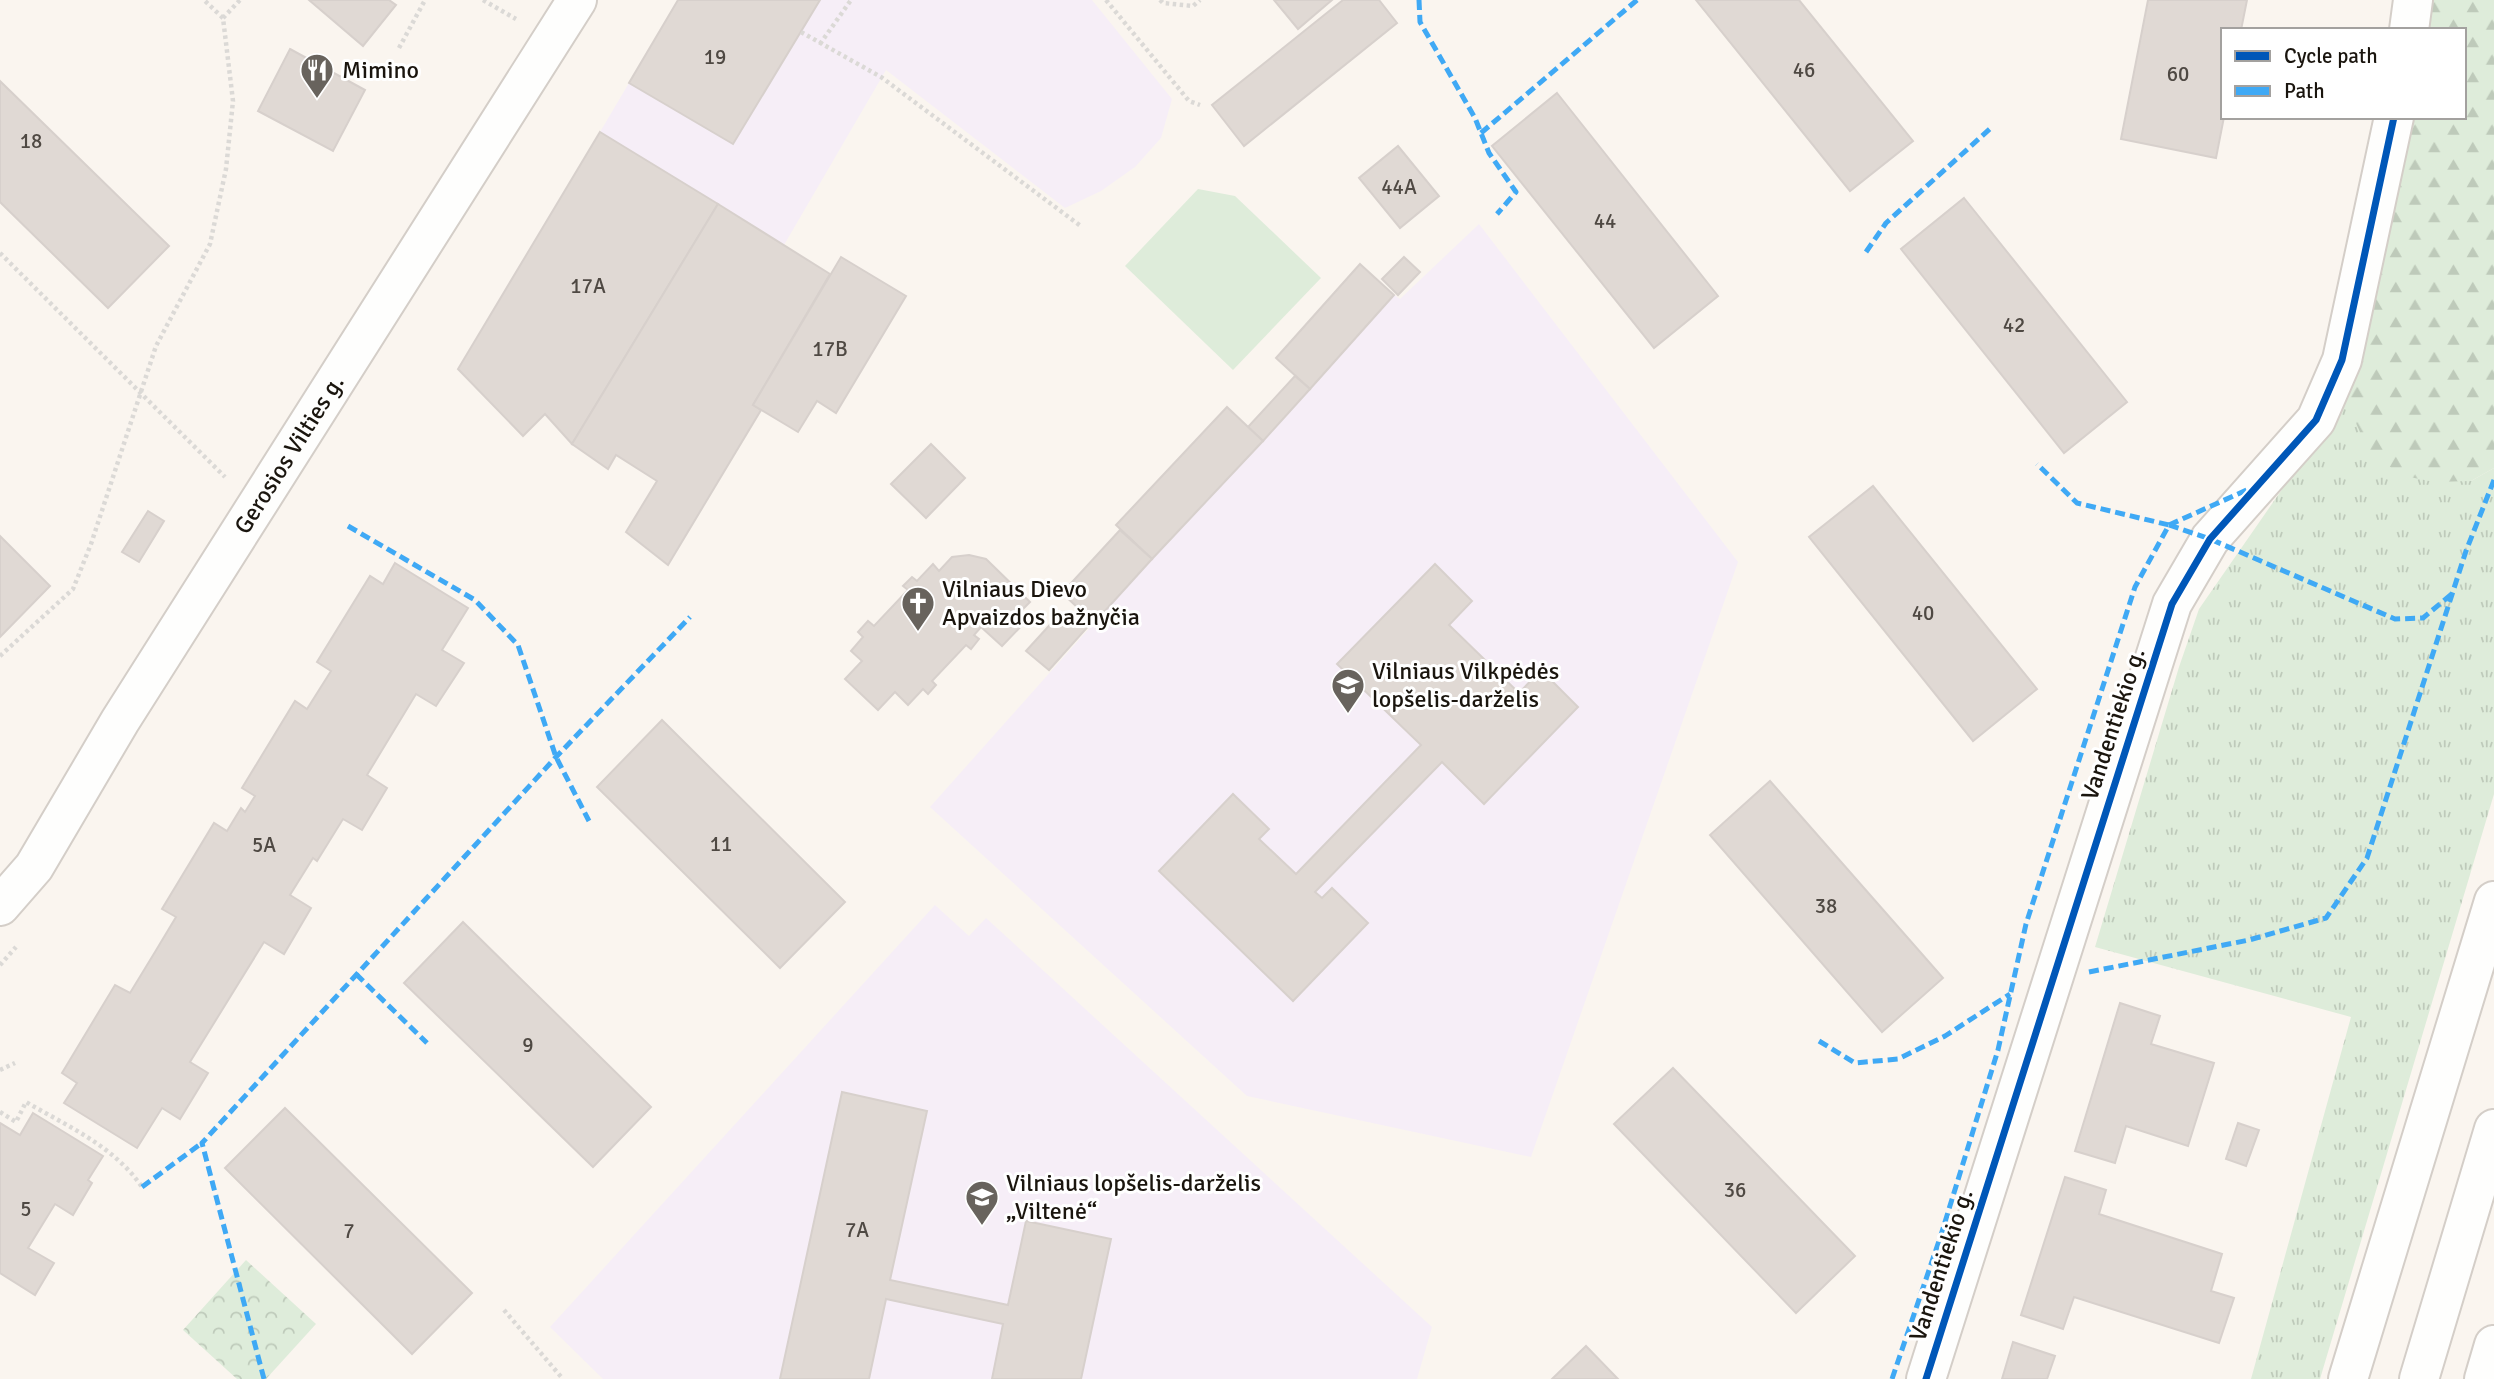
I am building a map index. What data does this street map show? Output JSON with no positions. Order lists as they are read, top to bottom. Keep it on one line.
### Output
{"streets":{"main road":["Gerosios Vilties g.","Vandentiekio g."]},"places":{"restaurant":["Mimino"],"church":["Vilniaus Dievo Apvaizdos bažnyčia"],"school or university":["Vilniaus Vilkpėdės lopšelis-darželis","Vilniaus lopšelis-darželis „Viltenė“"]},"house_numbers":["19","46","60","18","44A","44","17A","42","17B","40","11","5A","38","9","36","5","7A","7"],"legend":["Cycle path","Path"]}
